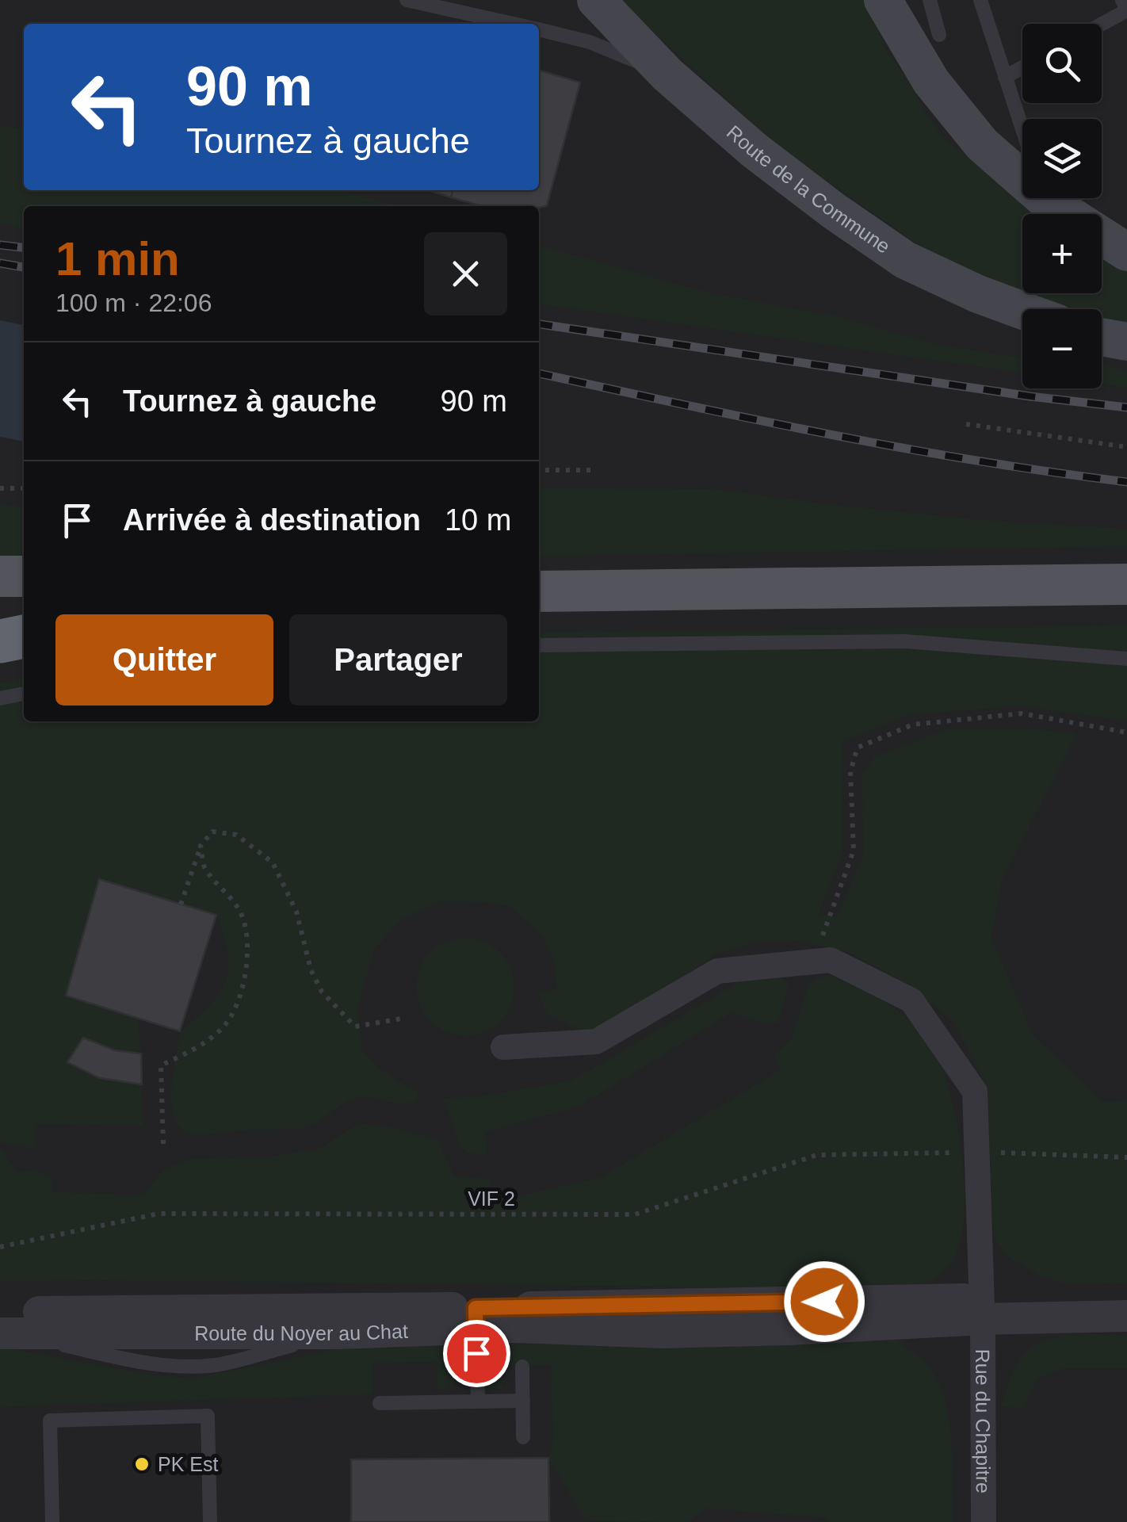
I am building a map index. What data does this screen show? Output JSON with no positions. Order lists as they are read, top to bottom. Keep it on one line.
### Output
{"streets":{"main road":["Route de la Commune"],"street":["Route du Noyer au Chat","Rue du Chapitre"],"path":["VIF 2"]},"crossings":[["VIF 2","Rue du Chapitre"],["Route du Noyer au Chat","Rue du Chapitre"]],"places":["PK Est"],"page":{"map_buttons":["+","−"],"turn":["90 m","Tournez à gauche"],"heading":["1 min","100 m · 22:06"],"list":[{"name":"Tournez à gauche","value":"90 m"},{"name":"Arrivée à destination","value":"10 m"}],"buttons":["Quitter","Partager"]}}
